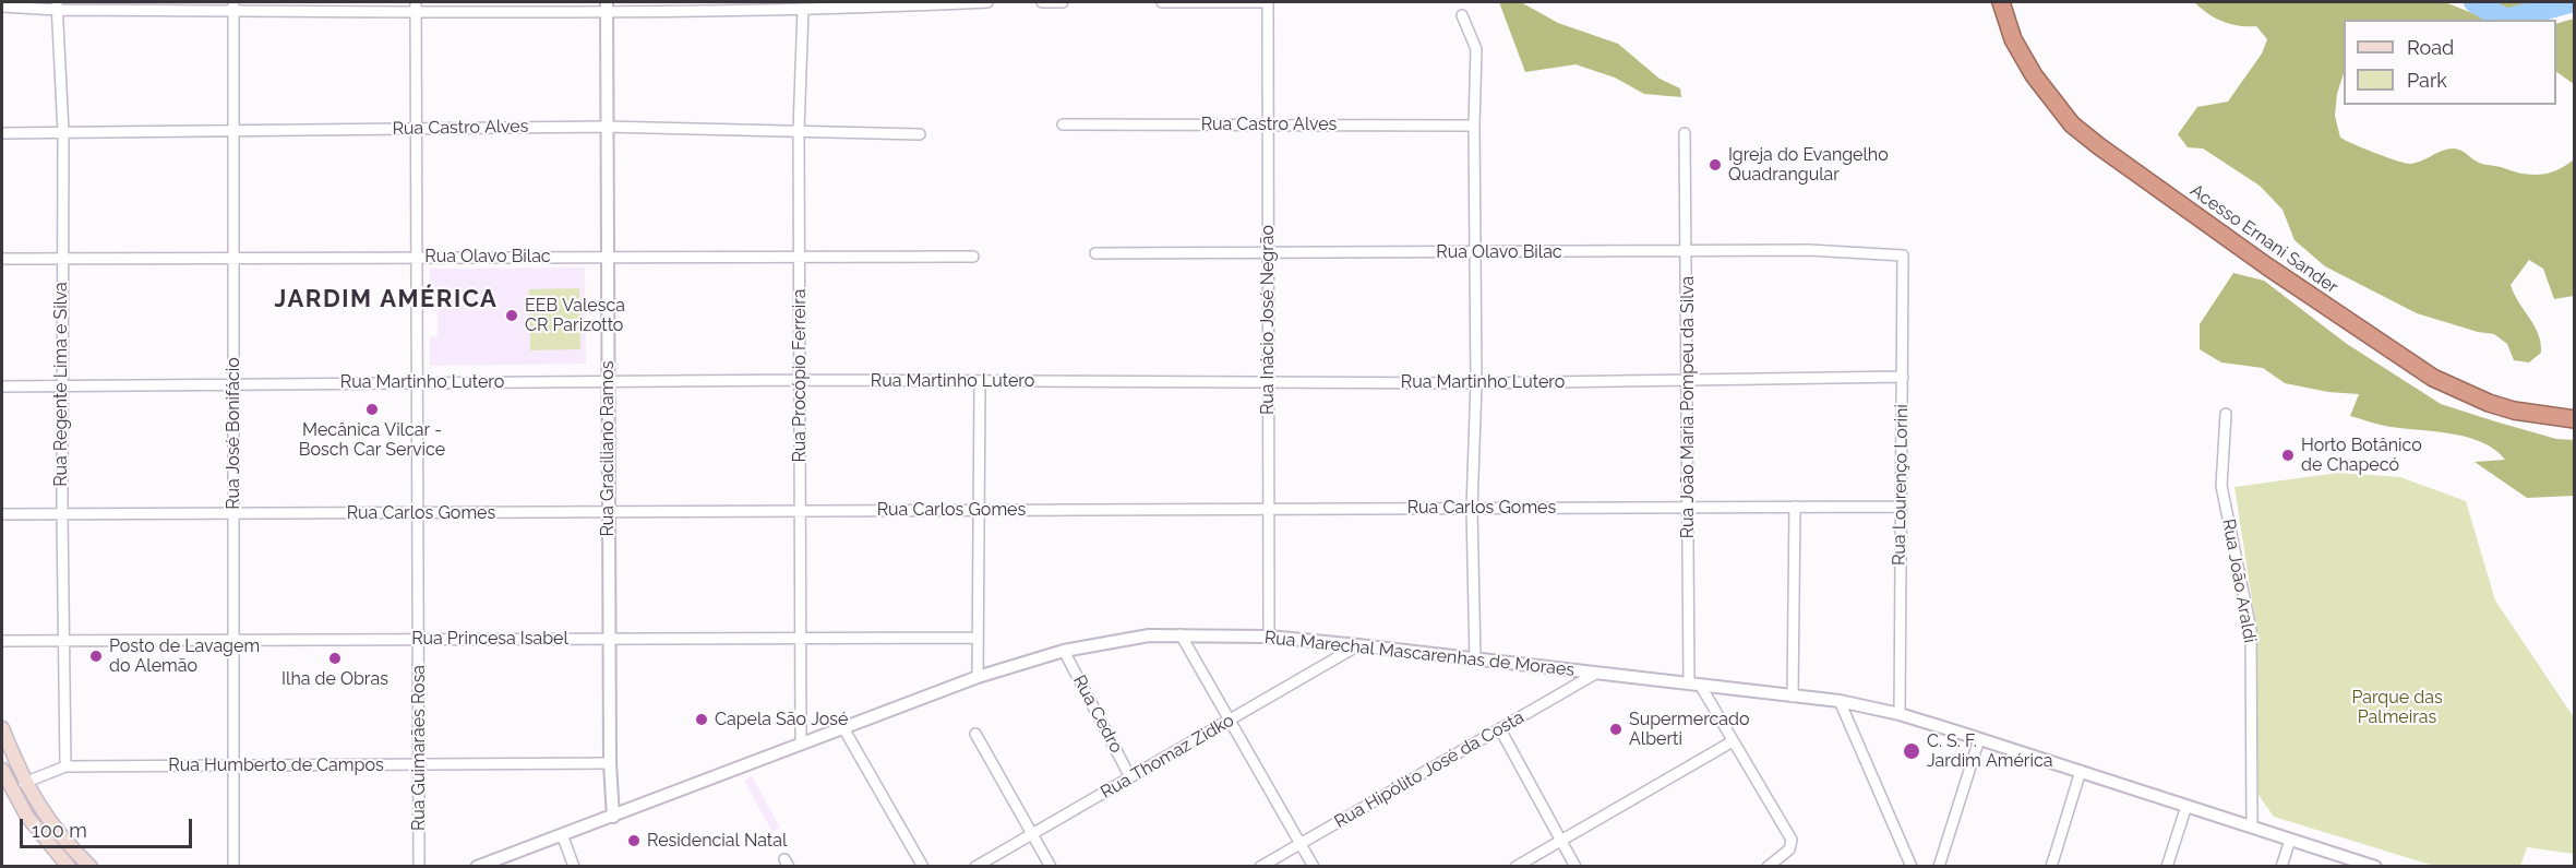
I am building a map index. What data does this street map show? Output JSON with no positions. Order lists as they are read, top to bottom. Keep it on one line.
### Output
{"streets":{"highway":["Acesso Ernani Sander"],"street":["Rua Castro Alves","Rua Olavo Bilac","Rua Inácio José Negrão","Rua Procópio Ferreira","Rua Martinho Lutero","Rua Regente Lima e Silva","Rua João Maria Pompeu da Silva","Rua José Bonifácio","Rua Graciliano Ramos","Rua Lourenço Lorini","Rua Carlos Gomes","Rua João Araldi","Rua Princesa Isabel","Rua Marechal Mascarenhas de Moraes","Rua Cedro","Rua Guimarães Rosa","Rua Thomaz Zidko","Rua Humberto de Campos","Rua Hipólito José da Costa"]},"crossings":[["Rua Castro Alves","Rua Inácio José Negrão"],["Rua Castro Alves","Rua Procópio Ferreira"],["Rua Castro Alves","Rua Regente Lima e Silva"],["Rua Castro Alves","Rua José Bonifácio"],["Rua Castro Alves","Rua Graciliano Ramos"],["Rua Castro Alves","Rua Guimarães Rosa"],["Rua Olavo Bilac","Rua Inácio José Negrão"],["Rua Olavo Bilac","Rua Procópio Ferreira"],["Rua Olavo Bilac","Rua Regente Lima e Silva"],["Rua Olavo Bilac","Rua João Maria Pompeu da Silva"],["Rua Olavo Bilac","Rua José Bonifácio"],["Rua Olavo Bilac","Rua Graciliano Ramos"],["Rua Olavo Bilac","Rua Lourenço Lorini"],["Rua Olavo Bilac","Rua Guimarães Rosa"],["Rua Inácio José Negrão","Rua Martinho Lutero"],["Rua Inácio José Negrão","Rua Carlos Gomes"],["Rua Inácio José Negrão","Rua Marechal Mascarenhas de Moraes"],["Rua Procópio Ferreira","Rua Martinho Lutero"],["Rua Procópio Ferreira","Rua Carlos Gomes"],["Rua Procópio Ferreira","Rua Princesa Isabel"],["Rua Procópio Ferreira","Rua Marechal Mascarenhas de Moraes"],["Rua Martinho Lutero","Rua Regente Lima e Silva"],["Rua Martinho Lutero","Rua João Maria Pompeu da Silva"],["Rua Martinho Lutero","Rua José Bonifácio"],["Rua Martinho Lutero","Rua Graciliano Ramos"],["Rua Martinho Lutero","Rua Lourenço Lorini"],["Rua Martinho Lutero","Rua Guimarães Rosa"],["Rua Regente Lima e Silva","Rua Carlos Gomes"],["Rua Regente Lima e Silva","Rua Princesa Isabel"],["Rua Regente Lima e Silva","Rua Humberto de Campos"],["Rua João Maria Pompeu da Silva","Rua Carlos Gomes"],["Rua João Maria Pompeu da Silva","Rua Marechal Mascarenhas de Moraes"],["Rua José Bonifácio","Rua Carlos Gomes"],["Rua José Bonifácio","Rua Princesa Isabel"],["Rua José Bonifácio","Rua Humberto de Campos"],["Rua Graciliano Ramos","Rua Carlos Gomes"],["Rua Graciliano Ramos","Rua Princesa Isabel"],["Rua Graciliano Ramos","Rua Marechal Mascarenhas de Moraes"],["Rua Graciliano Ramos","Rua Humberto de Campos"],["Rua Lourenço Lorini","Rua Carlos Gomes"],["Rua Lourenço Lorini","Rua Marechal Mascarenhas de Moraes"],["Rua Carlos Gomes","Rua Guimarães Rosa"],["Rua João Araldi","Rua Marechal Mascarenhas de Moraes"],["Rua Princesa Isabel","Rua Guimarães Rosa"],["Rua Marechal Mascarenhas de Moraes","Rua Cedro"],["Rua Marechal Mascarenhas de Moraes","Rua Thomaz Zidko"],["Rua Marechal Mascarenhas de Moraes","Rua Hipólito José da Costa"],["Rua Cedro","Rua Thomaz Zidko"],["Rua Guimarães Rosa","Rua Humberto de Campos"]],"districts":["JARDIM AMÉRICA"],"parks":["Parque das Palmeiras"],"places":["Igreja do Evangelho Quadrangular","EEB Valesca CR Parizotto","Mecânica Vilcar - Bosch Car Service","Horto Botânico de Chapecó","Posto de Lavagem do Alemão","Ilha de Obras","Capela São José","Supermercado Alberti","C. S. F. Jardim América","Residencial Natal"],"legend":["Road","Park"],"scale_bar":"100 m"}
